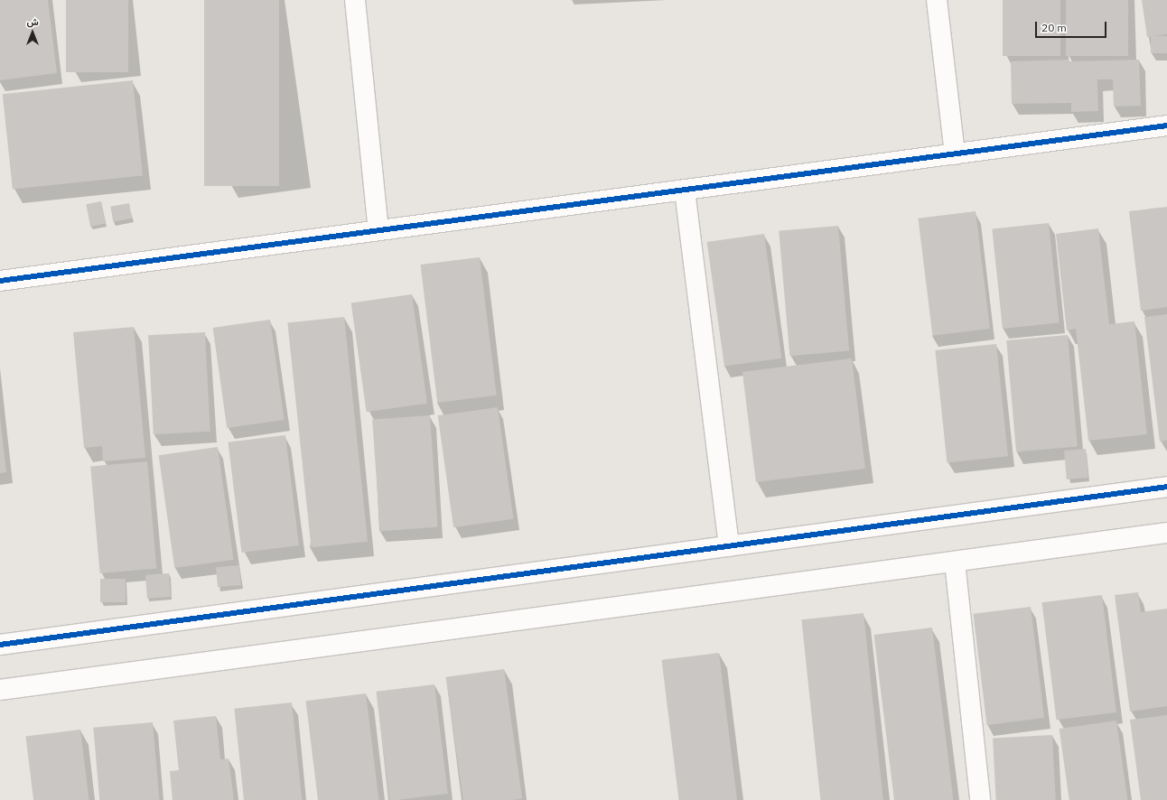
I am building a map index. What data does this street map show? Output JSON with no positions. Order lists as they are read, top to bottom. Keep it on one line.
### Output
{"scale_bar":"20 m","north":"top"}
